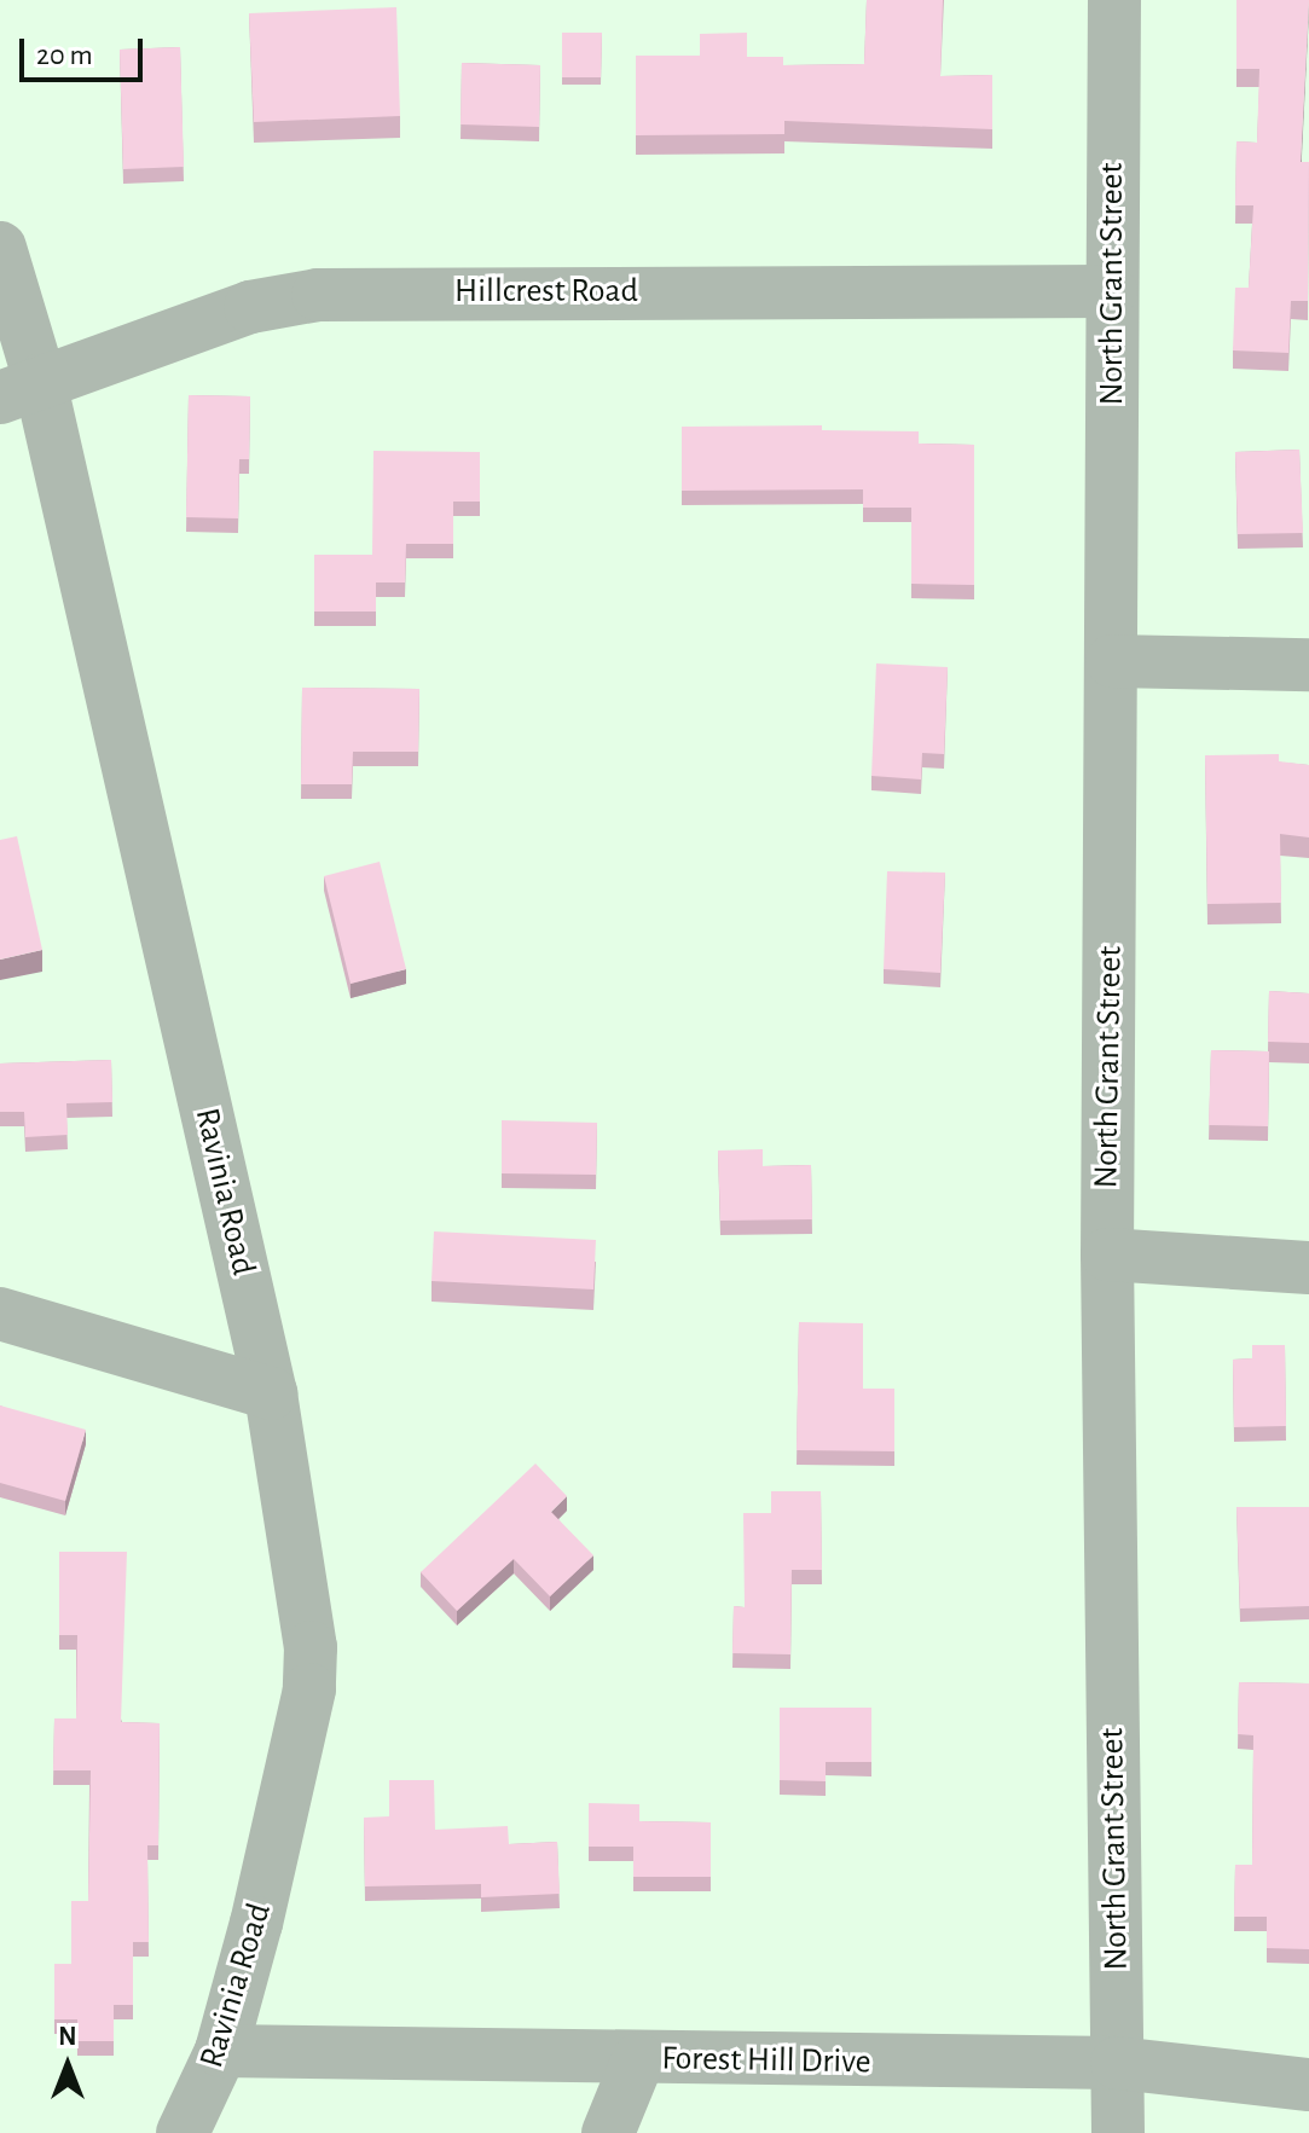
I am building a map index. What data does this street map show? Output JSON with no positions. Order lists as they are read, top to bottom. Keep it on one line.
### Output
{"streets":{"street":["North Grant Street","Hillcrest Road","Ravinia Road","Forest Hill Drive"]},"crossings":[["North Grant Street","Hillcrest Road"],["North Grant Street","Forest Hill Drive"],["Hillcrest Road","Ravinia Road"],["Ravinia Road","Forest Hill Drive"]],"scale_bar":"20 m","north":"top"}
